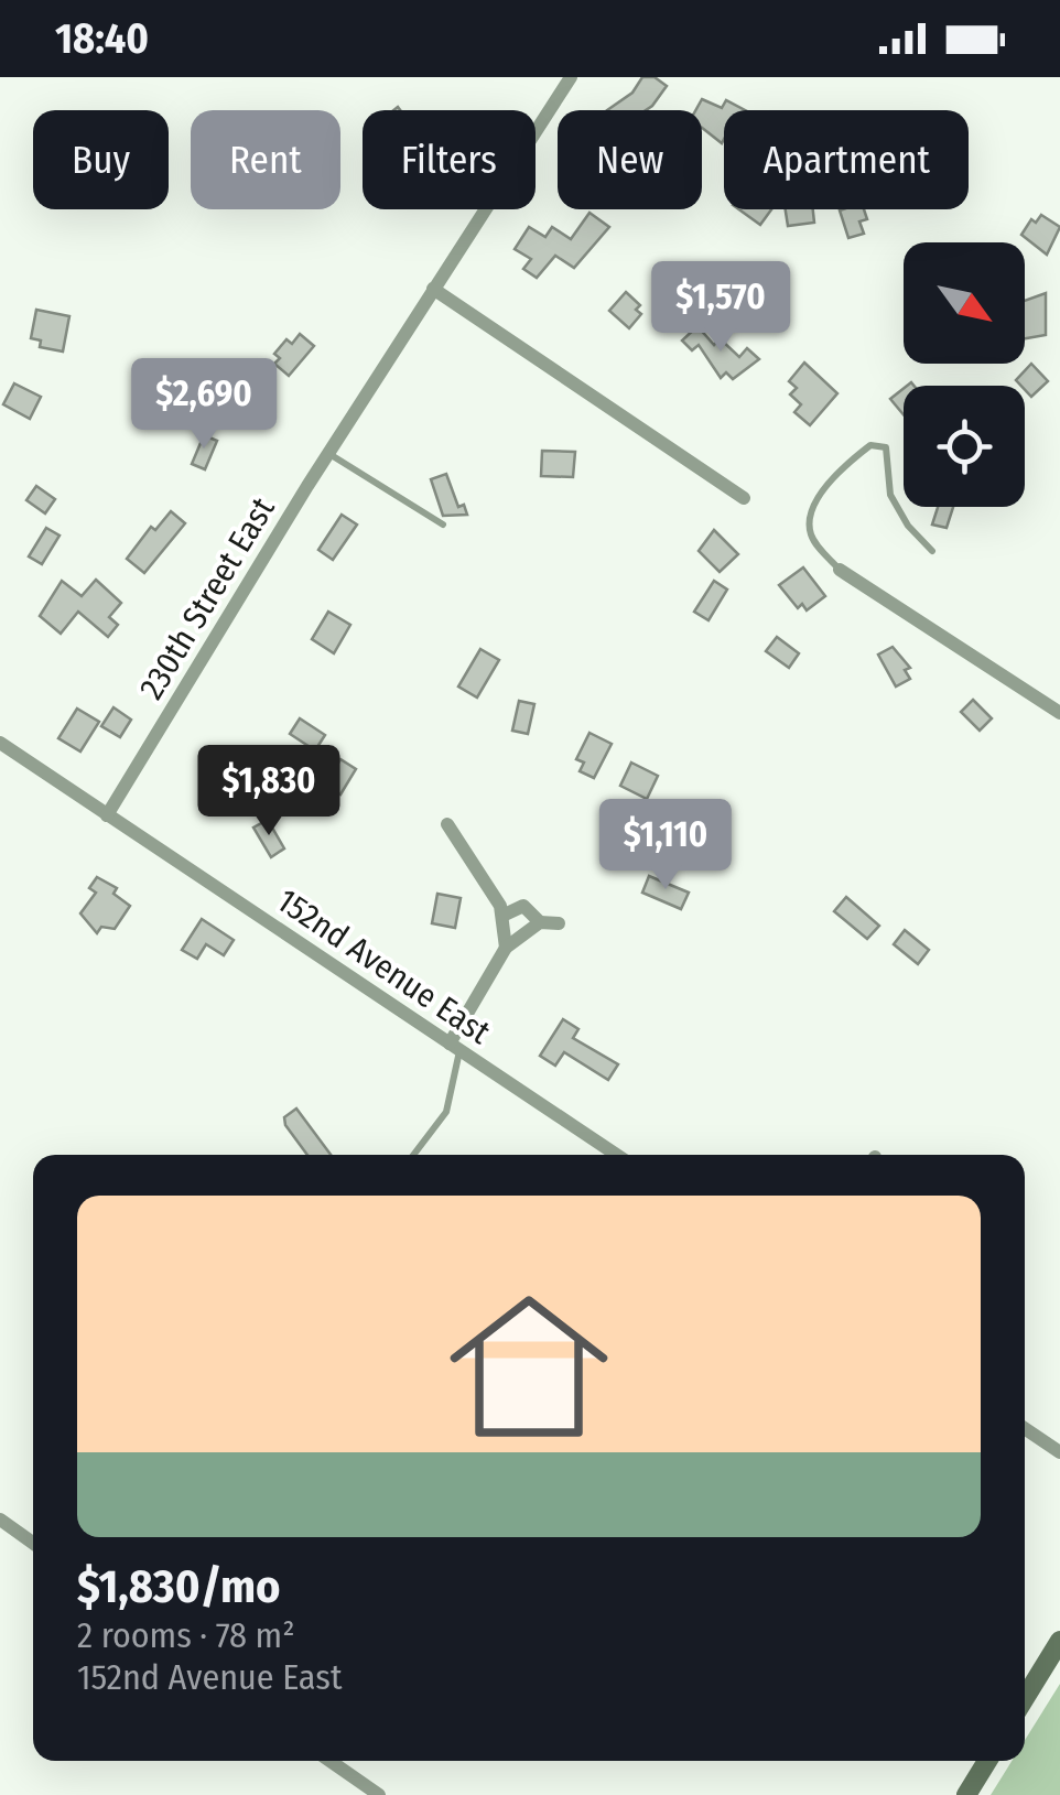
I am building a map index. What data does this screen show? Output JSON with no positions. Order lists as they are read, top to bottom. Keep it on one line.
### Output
{"streets":{"street":["230th Street East","152nd Avenue East"]},"crossings":[["230th Street East","152nd Avenue East"]],"north":"bottom right","page":{"status":"18:40","chip":["Buy","Rent","Filters","New","Apartment"],"price":["$1,570","$2,690","$1,830","$1,110"],"list":[{"name":"$1,830/mo","note":"2 rooms · 78 m² · 152nd Avenue East"}]}}
